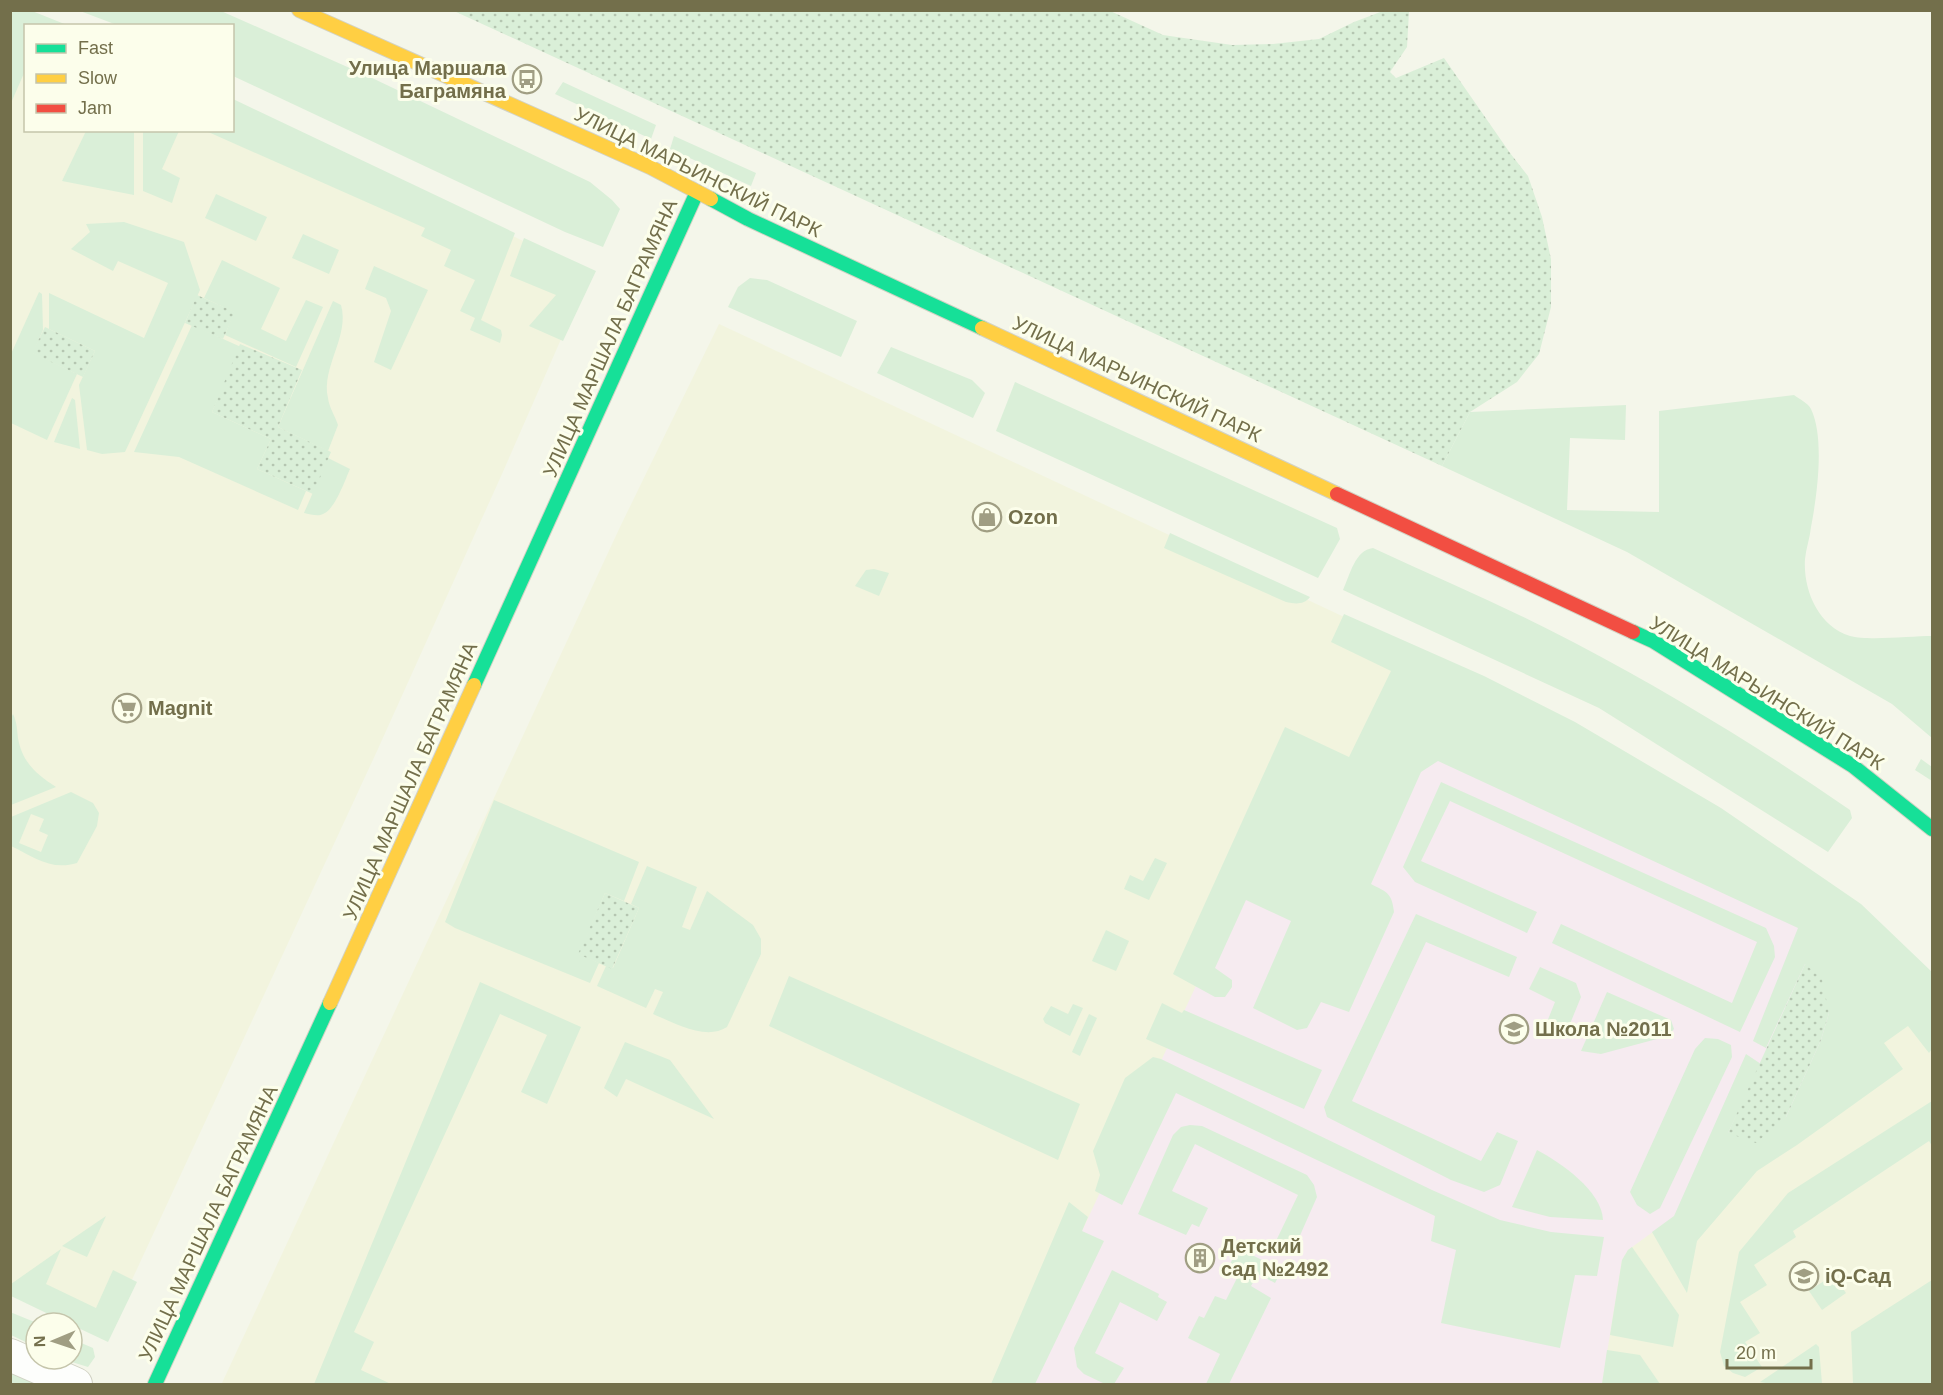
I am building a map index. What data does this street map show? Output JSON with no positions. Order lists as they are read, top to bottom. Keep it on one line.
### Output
{"streets":{"main road":["УЛИЦА МАРЬИНСКИЙ ПАРК","УЛИЦА МАРШАЛА БАГРАМЯНА"]},"crossings":[["УЛИЦА МАРЬИНСКИЙ ПАРК","УЛИЦА МАРШАЛА БАГРАМЯНА"]],"places":{"bus stop":["Улица Маршала Баграмяна"],"shop":["Ozon"],"supermarket":["Magnit"],"school or university":["Школа №2011","iQ-Сад"],"building":["Детский сад №2492"]},"legend":["Fast","Slow","Jam"],"scale_bar":"20 m","north":"left"}
